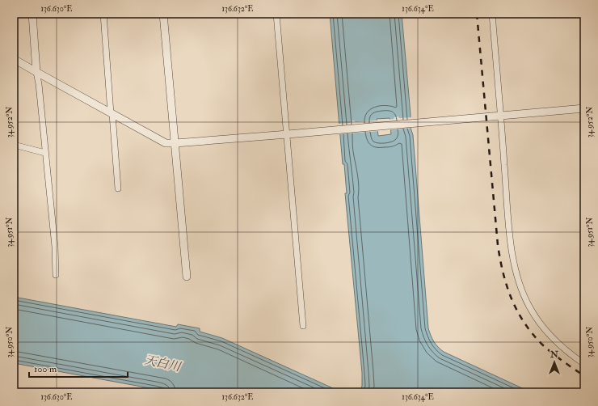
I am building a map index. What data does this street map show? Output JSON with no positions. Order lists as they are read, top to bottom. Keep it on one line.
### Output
{"water":["天白川"],"scale_bar":"100 m","north":"top","coordinates":["136.630°E","136.632°E","136.634°E","34.952°N","34.951°N","34.950°N"]}
